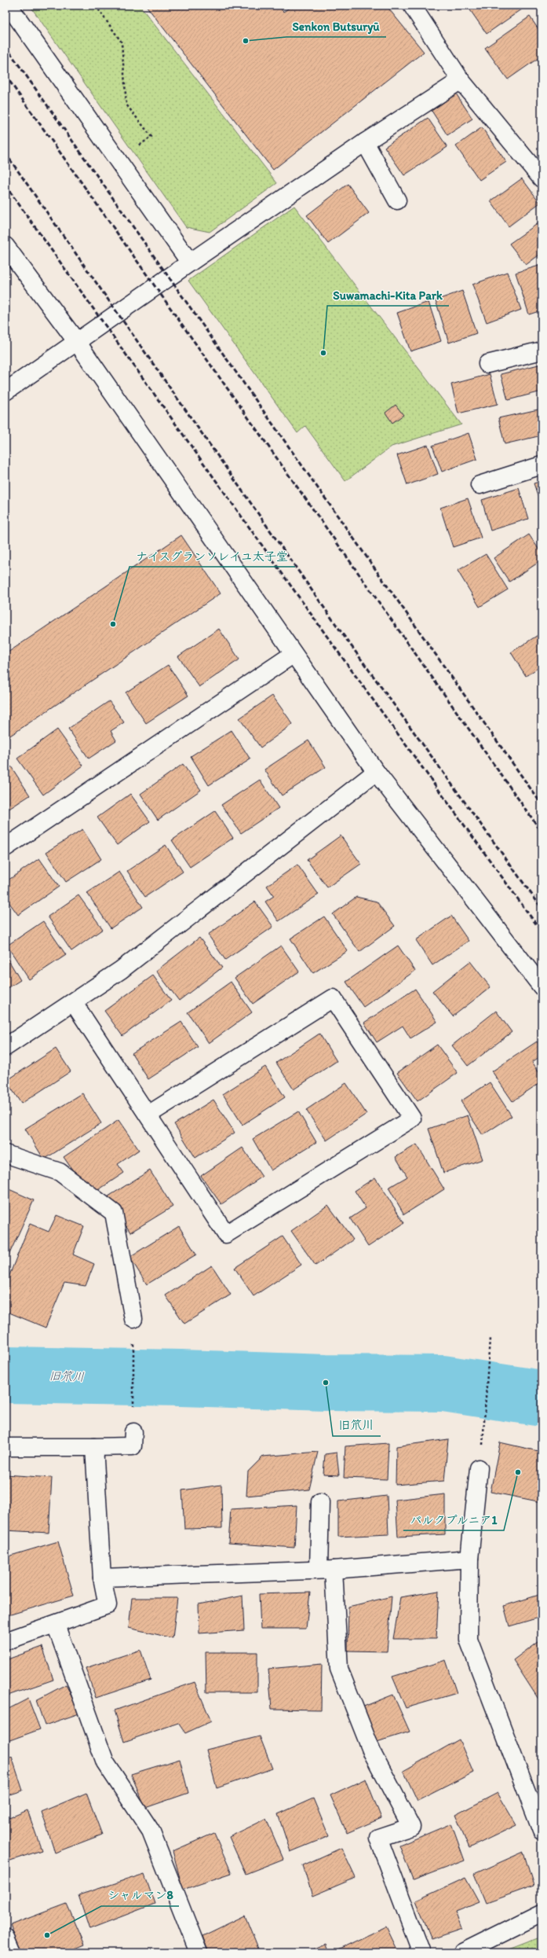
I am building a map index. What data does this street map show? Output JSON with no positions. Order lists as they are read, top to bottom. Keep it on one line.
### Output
{"water":["旧笊川"],"places":["Senkon Butsuryū","Suwamachi-Kita Park","ナイスグランソレイユ太子堂","旧笊川","パルクプルニア1","シャルマン8"]}
